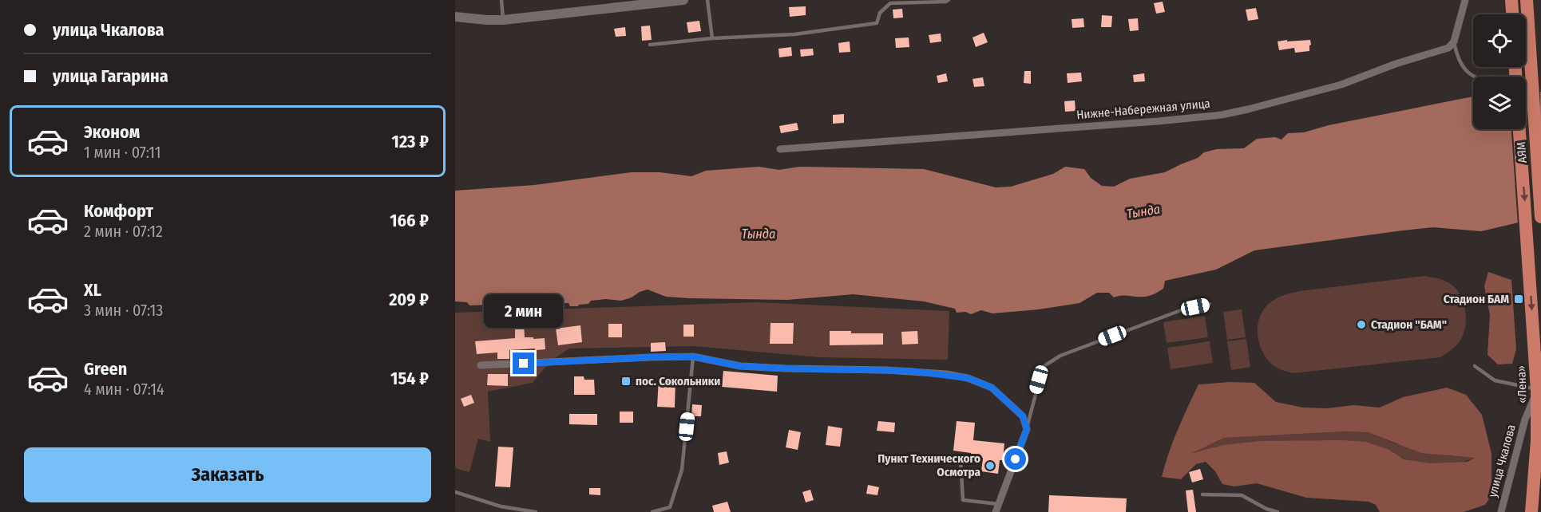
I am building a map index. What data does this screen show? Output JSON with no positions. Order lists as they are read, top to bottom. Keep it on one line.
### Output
{"streets":{"highway":["АЯМ","«Лена»"],"street":["Нижне-Набережная улица","улица Чкалова"]},"crossings":[["АЯМ","«Лена»"],["«Лена»","улица Чкалова"]],"one_way":["«Лена»"],"water":["Тында"],"places":{"transit":["Стадион БАМ","пос. Сокольники"],"other":["Стадион \"БАМ\"","Пункт Технического Осмотра"]},"page":{"banner":["улица Чкалова","улица Гагарина"],"list":[{"name":"Эконом","note":"1 мин · 07:11","value":"123 ₽"},{"name":"Комфорт","note":"2 мин · 07:12","value":"166 ₽"},{"name":"XL","note":"3 мин · 07:13","value":"209 ₽"},{"name":"Green","note":"4 мин · 07:14","value":"154 ₽"}],"bubble":"2 мин","buttons":"Заказать"}}
